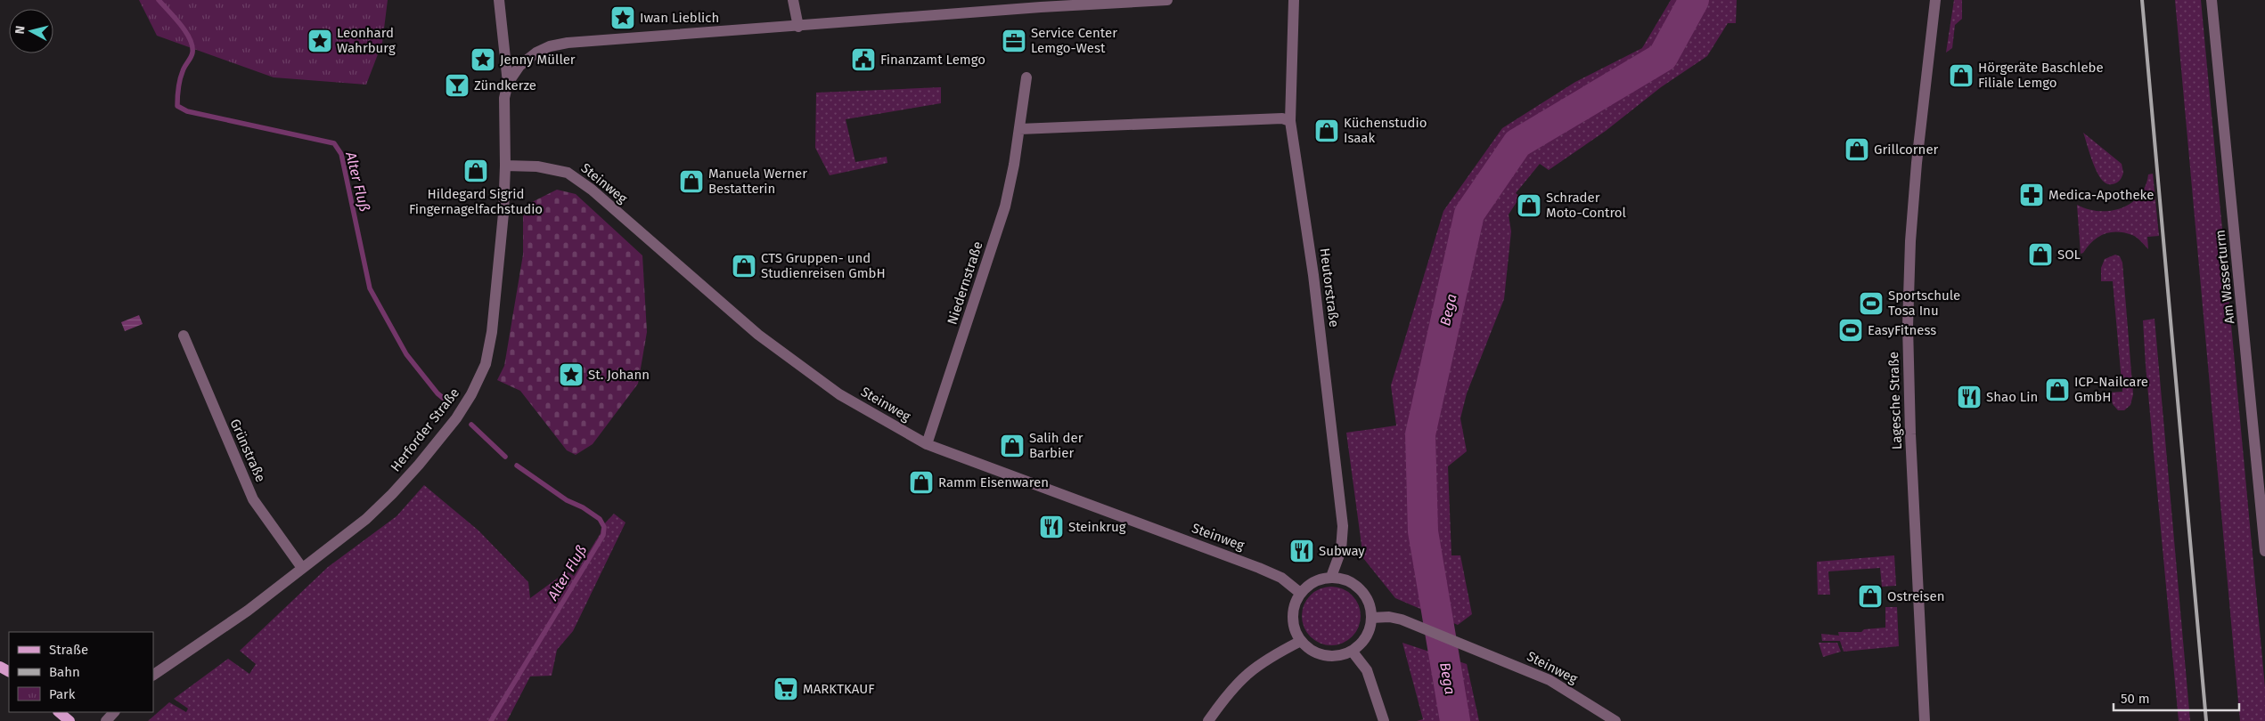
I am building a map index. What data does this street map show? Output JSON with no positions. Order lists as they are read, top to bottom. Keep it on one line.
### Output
{"streets":{"street":["Steinweg","Am Wasserturm","Niedernstraße","Heutorstraße","Lagesche Straße","Herforder Straße","Grünstraße"]},"crossings":[["Steinweg","Niedernstraße"],["Steinweg","Heutorstraße"],["Steinweg","Herforder Straße"],["Herforder Straße","Grünstraße"]],"water":["Alter Fluß","Bega"],"places":{"place":["Iwan Lieblich","Leonhard Wahrburg","Jenny Müller","St. Johann"],"office":["Service Center Lemgo-West"],"public building":["Finanzamt Lemgo"],"shop":["Hörgeräte Baschlebe Filiale Lemgo","Küchenstudio Isaak","Grillcorner","Hildegard Sigrid Fingernagelfachstudio","Manuela Werner Bestatterin","Schrader Moto-Control","SOL","CTS Gruppen- und Studienreisen GmbH","ICP-Nailcare GmbH","Salih der Barbier","Ramm Eisenwaren","Ostreisen"],"bar":["Zündkerze"],"pharmacy":["Medica-Apotheke"],"sports":["Sportschule Tosa Inu","EasyFitness"],"restaurant":["Shao Lin","Steinkrug","Subway"],"supermarket":["MARKTKAUF"]},"legend":["Straße","Bahn","Park"],"scale_bar":"50 m","north":"left"}
